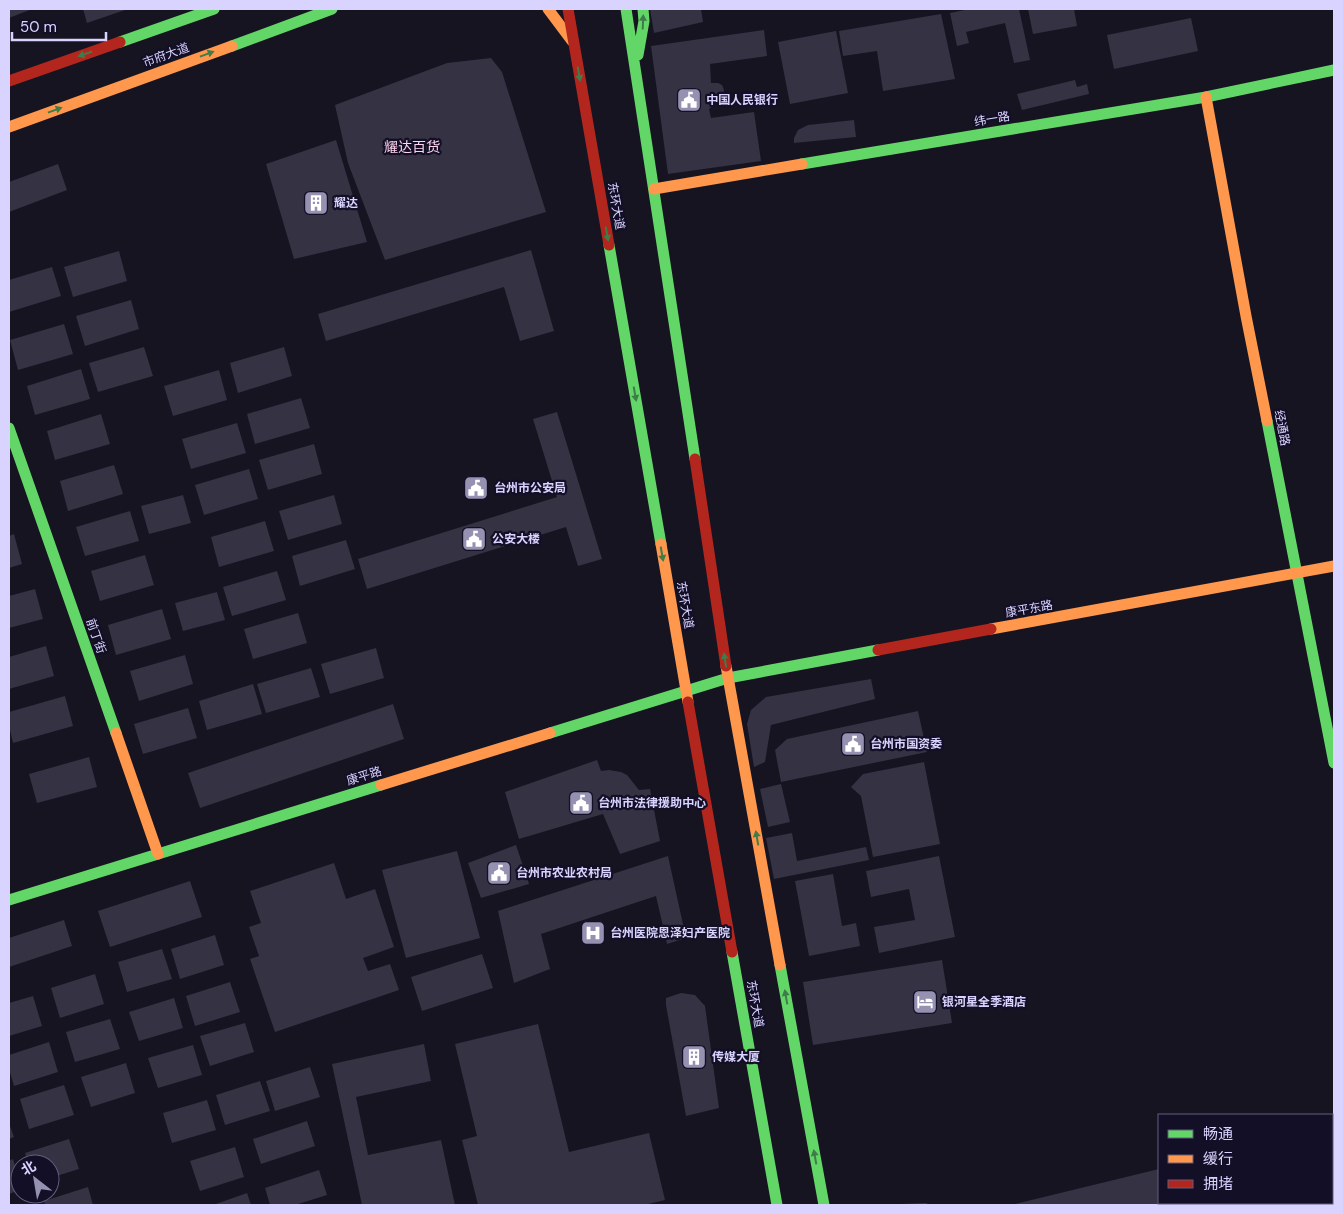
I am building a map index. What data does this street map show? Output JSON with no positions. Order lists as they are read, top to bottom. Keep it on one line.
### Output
{"streets":{"street":["市府大道","纬一路","东环大道","经通路","康平东路","前丁街","康平路"]},"crossings":[["纬一路","经通路"],["东环大道","康平路"],["经通路","康平东路"],["康平东路","康平路"],["前丁街","康平路"]],"districts":["耀达百货"],"places":{"public building":["中国人民银行","台州市公安局","公安大楼","台州市国资委","台州市法律援助中心","台州市农业农村局"],"building":["耀达","传媒大厦"],"hospital":["台州医院恩泽妇产医院"],"hotel":["银河星全季酒店"]},"legend":["畅通","缓行","拥堵"],"scale_bar":"50 m","north":"top left"}
